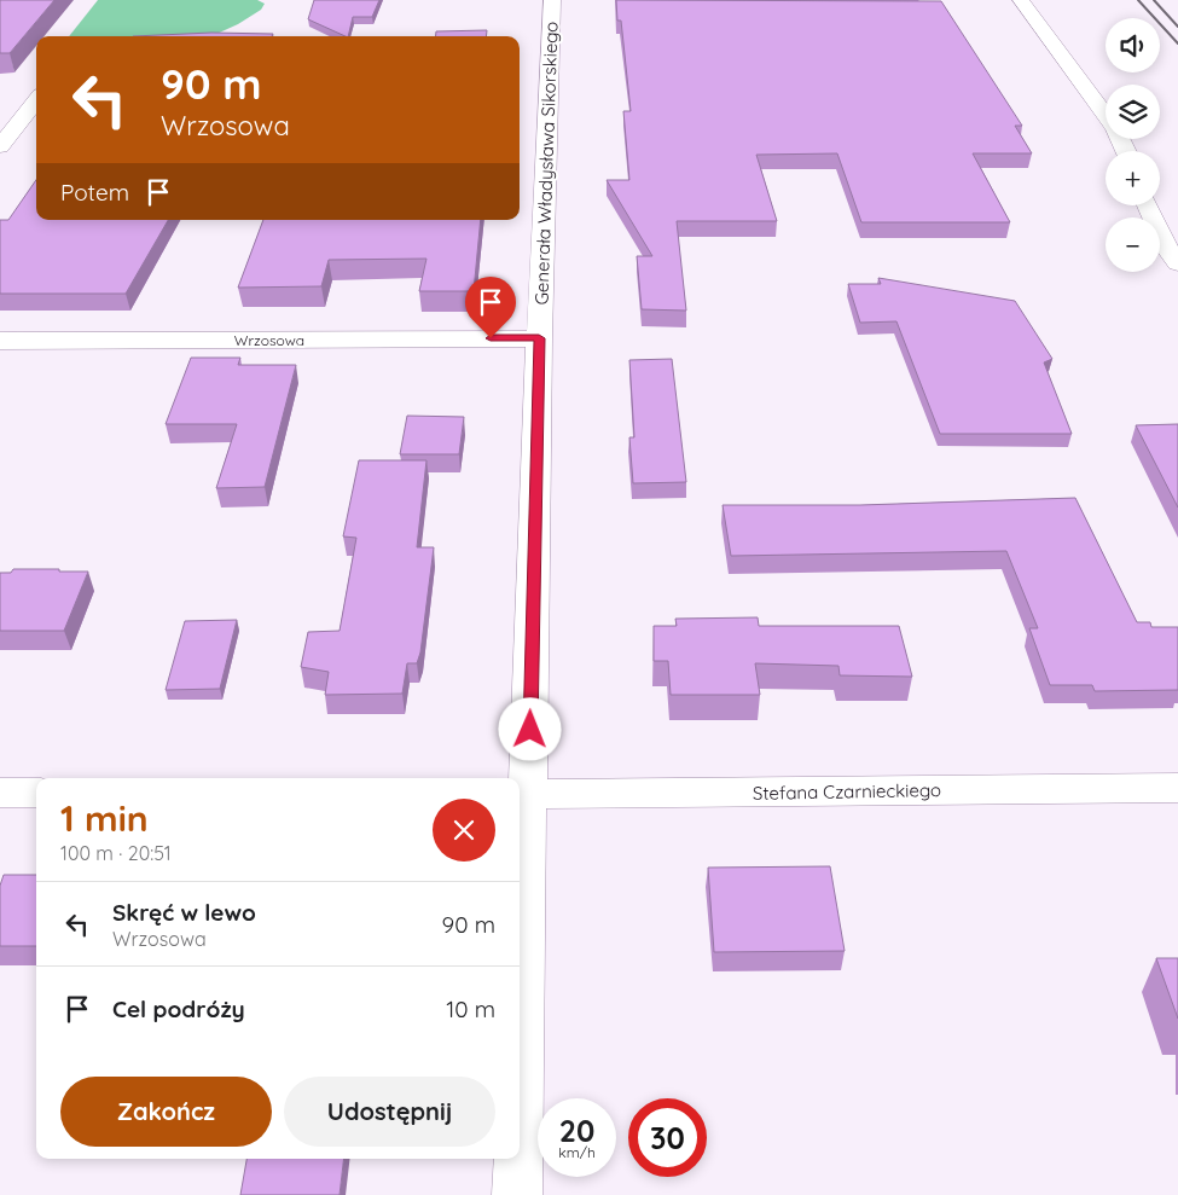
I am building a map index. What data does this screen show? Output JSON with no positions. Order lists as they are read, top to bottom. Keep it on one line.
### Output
{"streets":{"street":["Generała Władysława Sikorskiego","Wrzosowa","Stefana Czarnieckiego"]},"crossings":[["Generała Władysława Sikorskiego","Wrzosowa"],["Generała Władysława Sikorskiego","Stefana Czarnieckiego"]],"page":{"map_buttons":["+","−"],"turn":["90 m","Wrzosowa"],"then":"Potem","heading":["1 min","100 m · 20:51"],"list":[{"name":"Skręć w lewo","note":"Wrzosowa","value":"90 m"},{"name":"Cel podróży","value":"10 m"}],"buttons":["Zakończ","Udostępnij"],"speed":"20 km/h","limit":"30"}}
